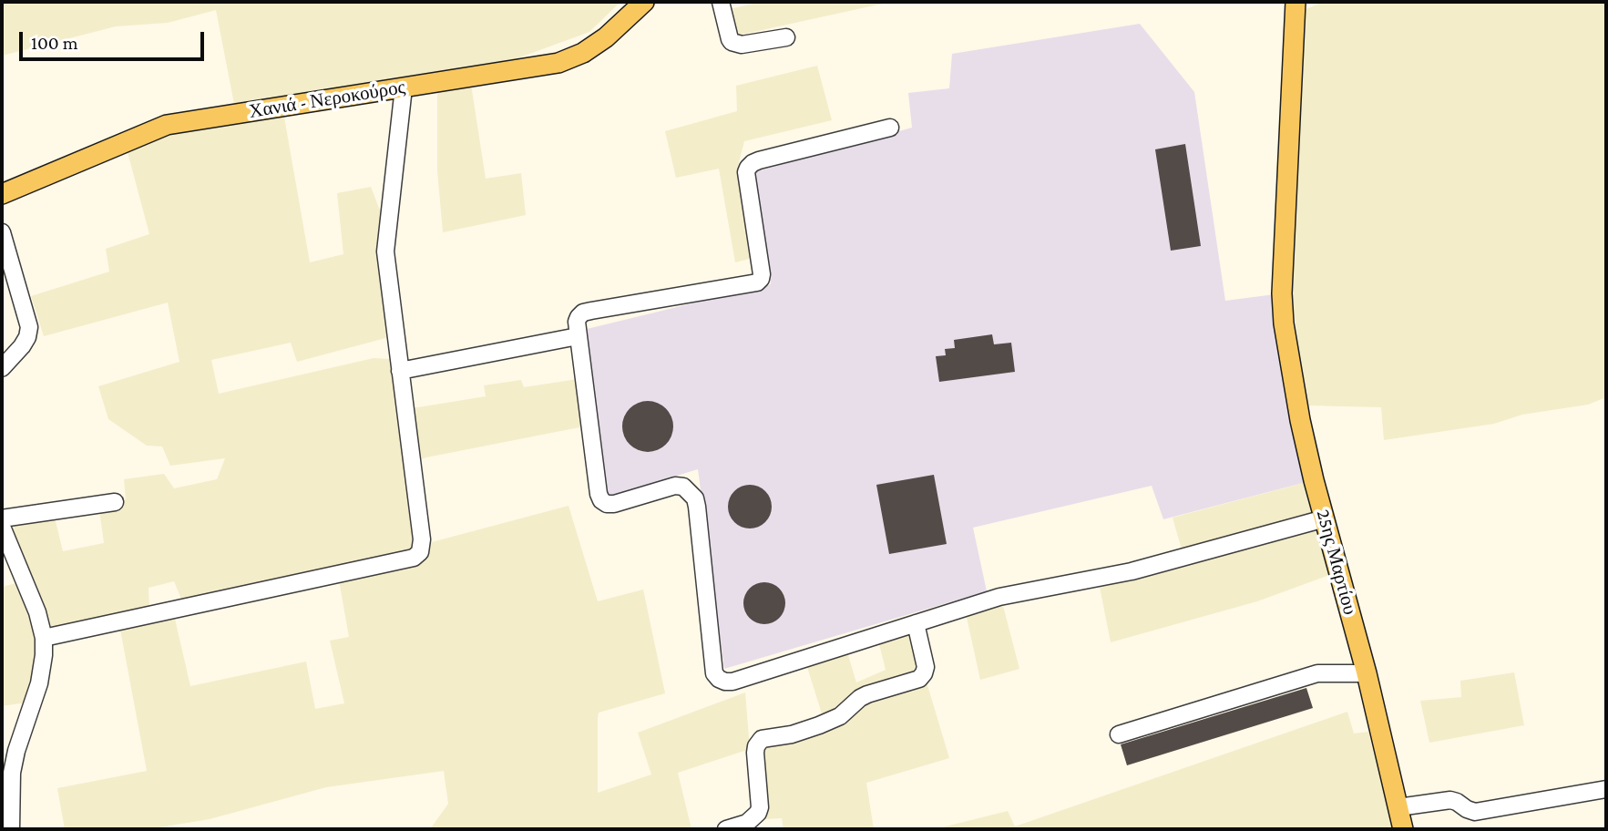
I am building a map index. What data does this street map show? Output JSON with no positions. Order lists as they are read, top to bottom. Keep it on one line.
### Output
{"streets":{"main road":["Χανιά - Νεροκούρος","25ης Μαρτίου"]},"scale_bar":"100 m"}
